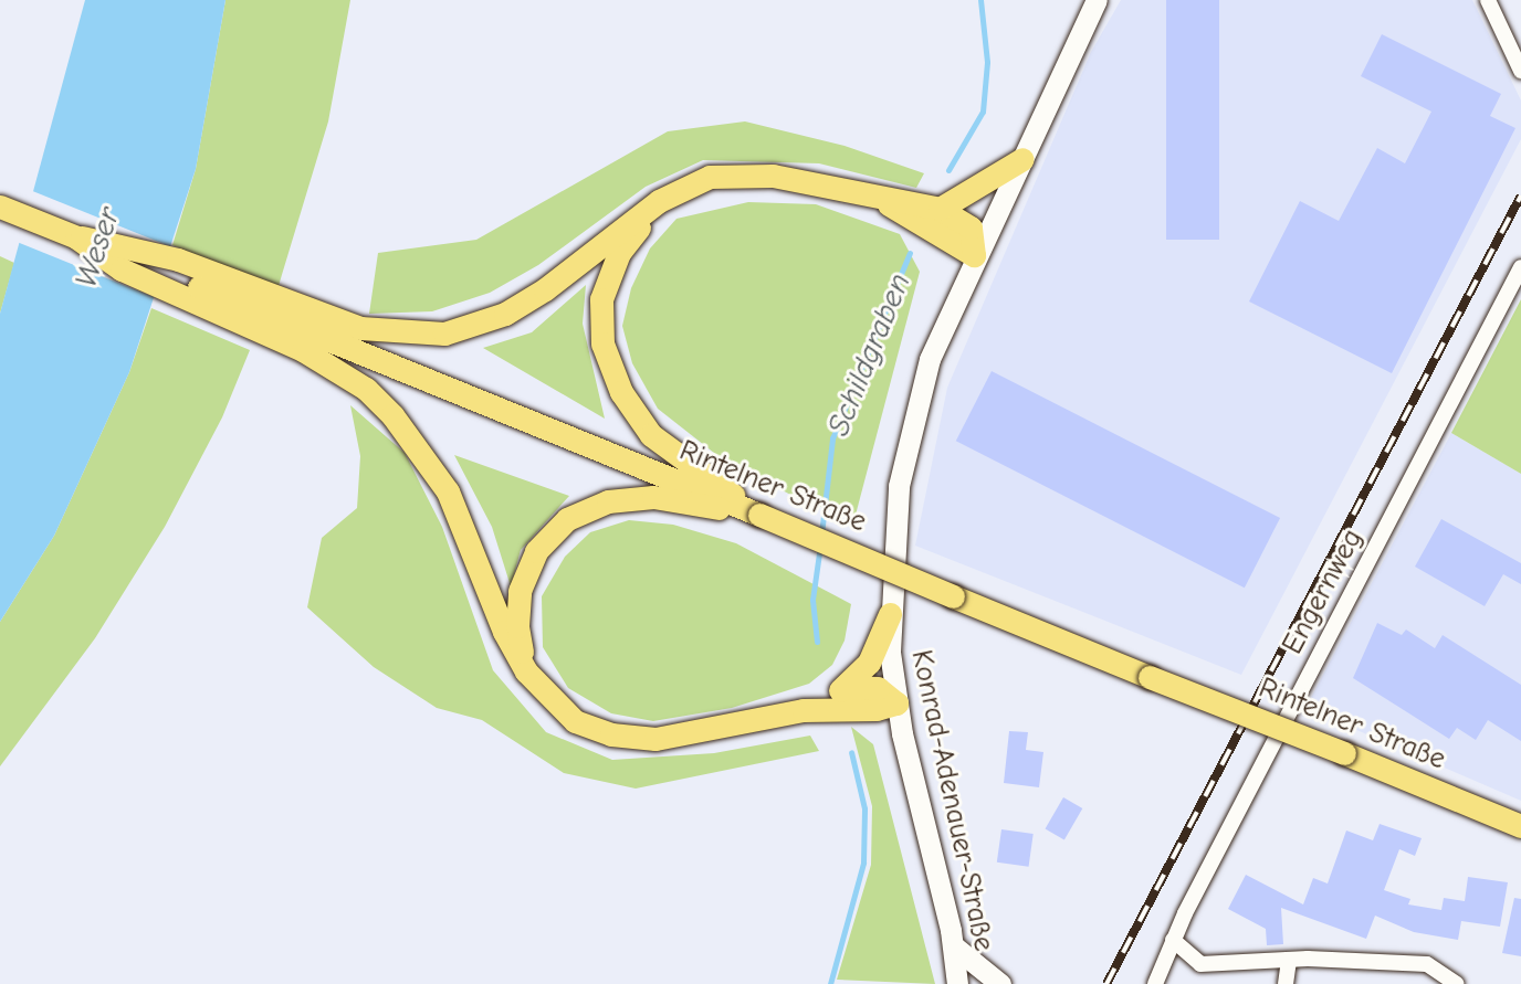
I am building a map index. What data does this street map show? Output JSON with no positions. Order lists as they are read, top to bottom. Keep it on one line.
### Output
{"streets":{"main road":["Rintelner Straße","Konrad-Adenauer-Straße"],"street":["Engernweg"]},"water":["Weser","Schildgraben"]}
